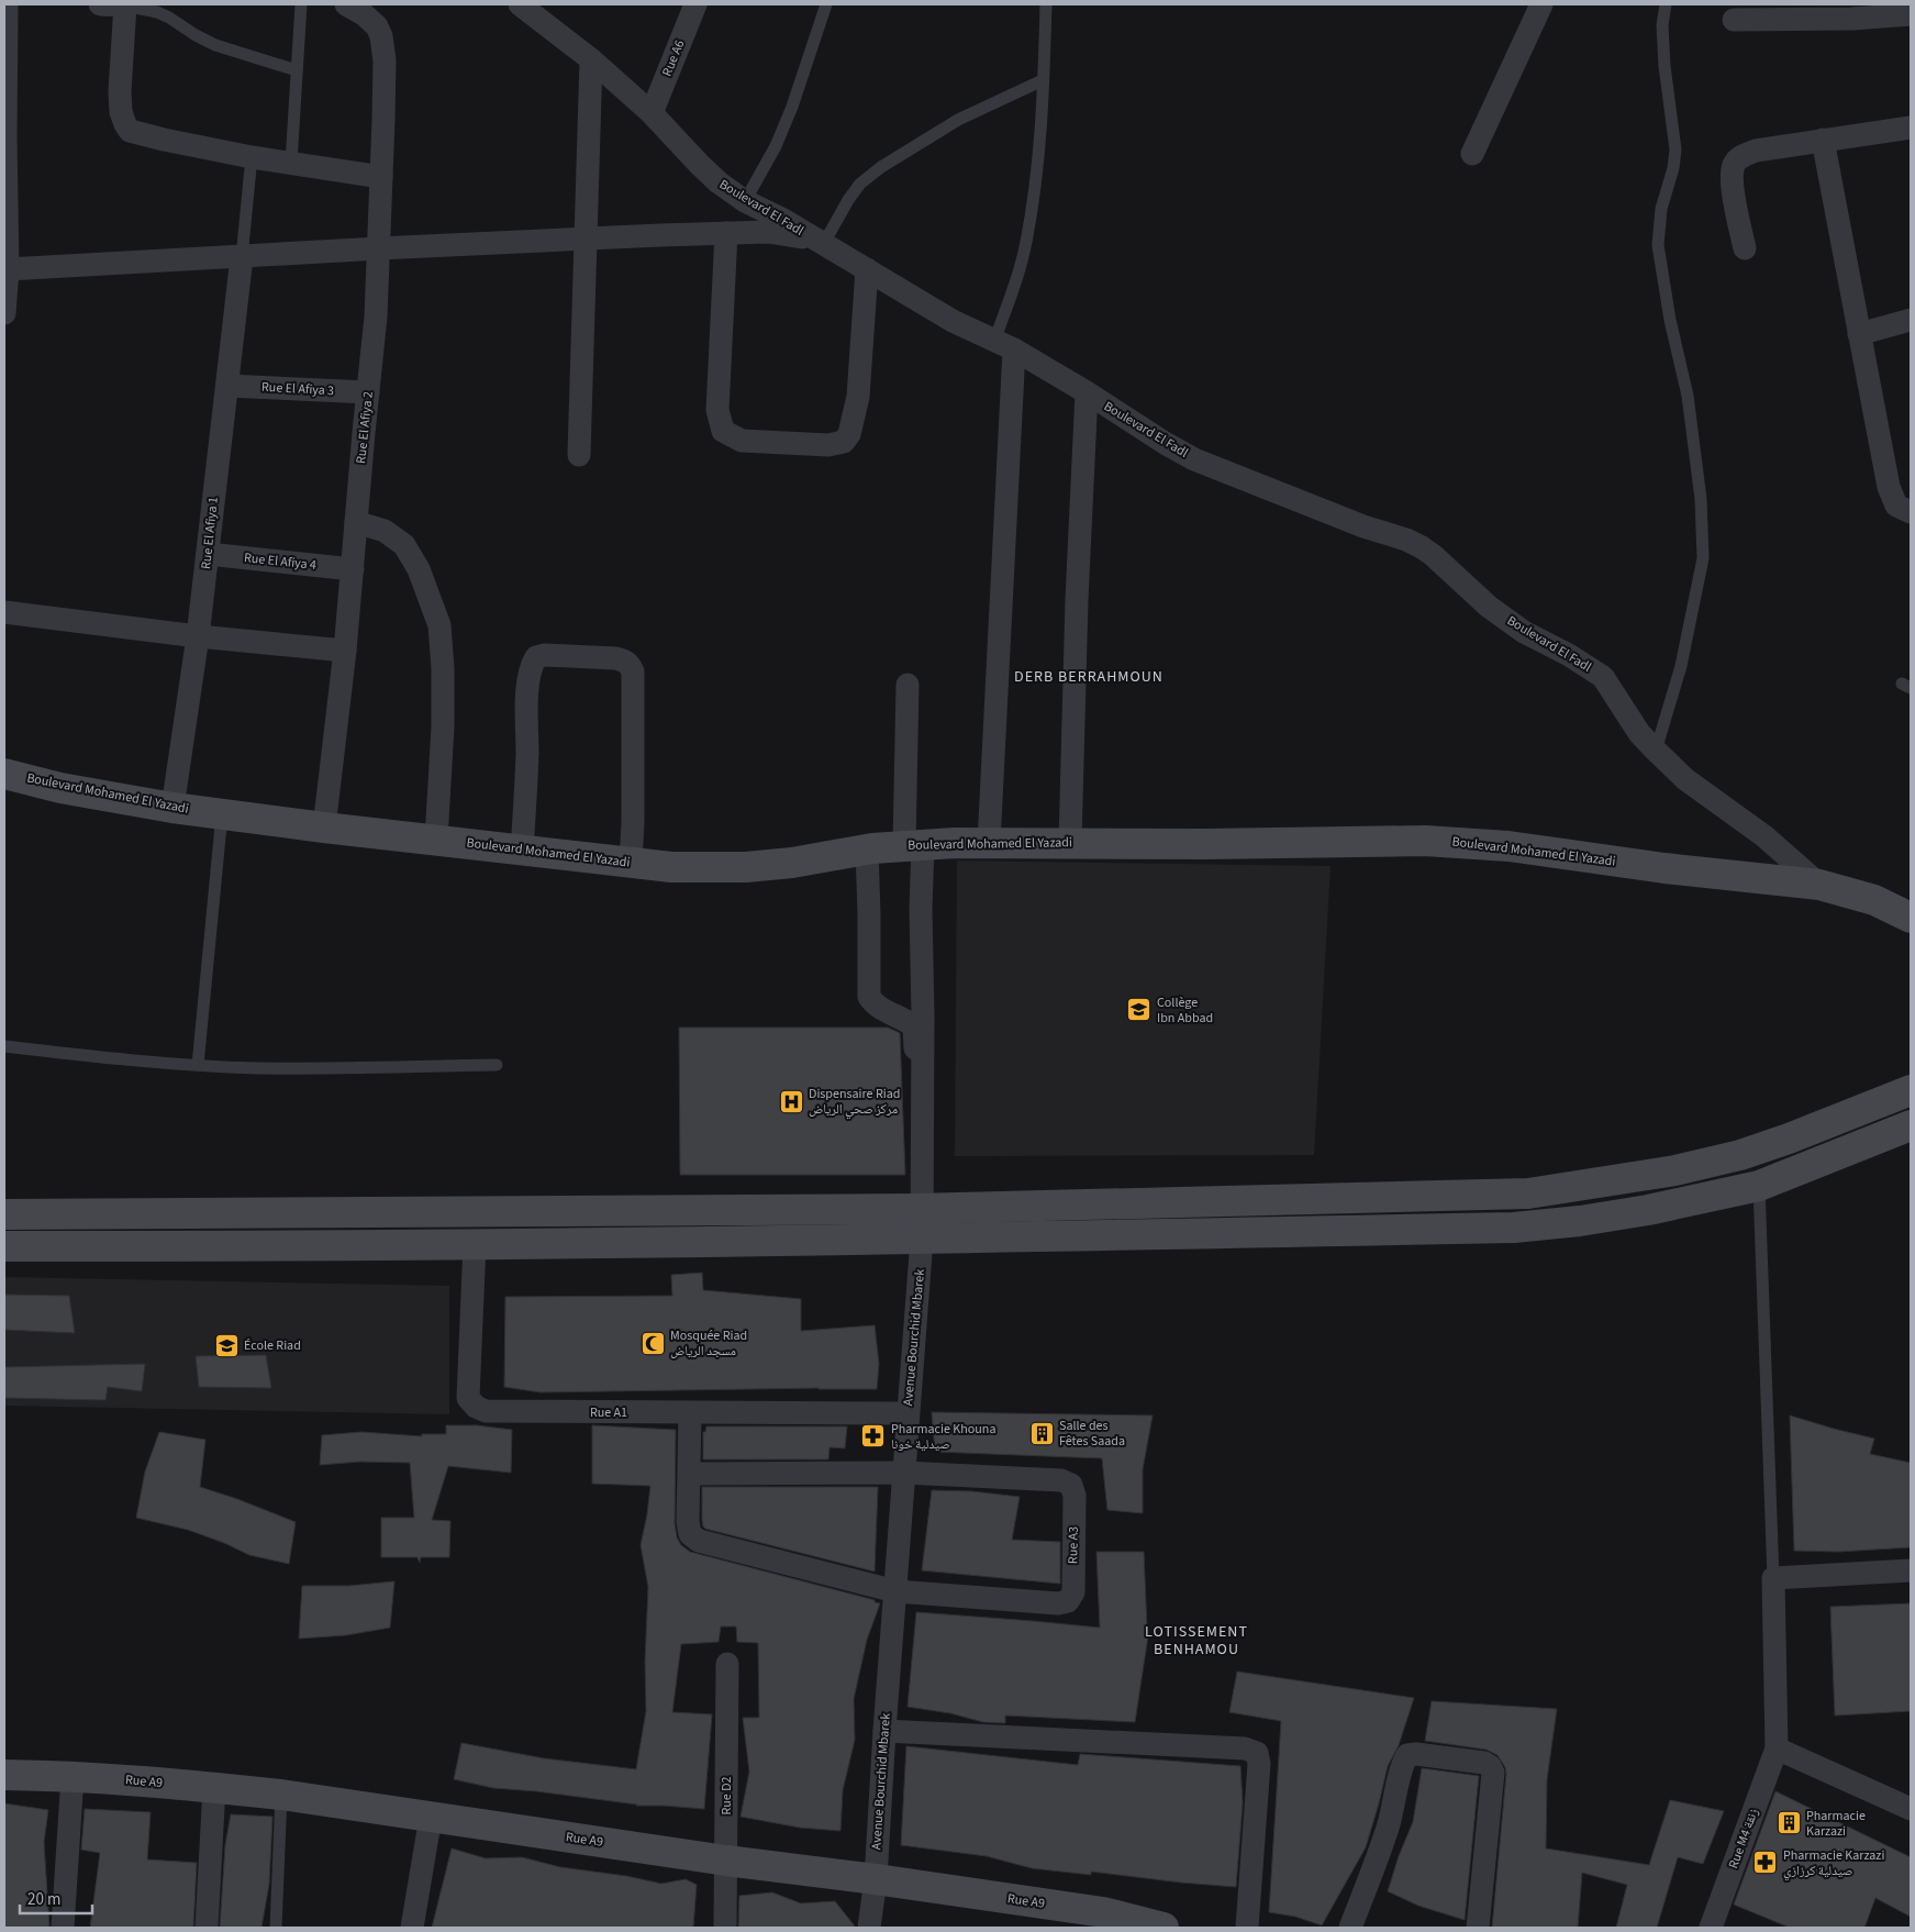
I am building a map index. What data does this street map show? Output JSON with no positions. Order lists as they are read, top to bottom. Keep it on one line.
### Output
{"streets":{"main road":["Boulevard Mohamed El Yazadi","Rue A9"],"street":["Rue A6","Boulevard El Fadl","Rue El Afiya 3","Rue El Afiya 2","Rue El Afiya 1","Rue El Afiya 4","Avenue Bourchid Mbarek","Rue A1","Rue A3","Rue D2","Rue M4 زنقة"]},"crossings":[["Rue A6","Boulevard El Fadl"],["Boulevard El Fadl","Boulevard Mohamed El Yazadi"],["Rue El Afiya 3","Rue El Afiya 2"],["Rue El Afiya 3","Rue El Afiya 1"],["Rue El Afiya 2","Rue El Afiya 4"],["Rue El Afiya 2","Boulevard Mohamed El Yazadi"],["Rue El Afiya 1","Rue El Afiya 4"],["Rue El Afiya 1","Boulevard Mohamed El Yazadi"],["Boulevard Mohamed El Yazadi","Avenue Bourchid Mbarek"],["Avenue Bourchid Mbarek","Rue A1"],["Avenue Bourchid Mbarek","Rue A3"],["Avenue Bourchid Mbarek","Rue A9"],["Rue A9","Rue D2"]],"districts":["DERB BERRAHMOUN","LOTISSEMENT BENHAMOU"],"places":{"school or university":["Collège Ibn Abbad","École Riad"],"hospital":["Dispensaire Riad مركز صحي الرياض"],"mosque":["Mosquée Riad مسجد الرياض"],"building":["Salle des Fêtes Saada","Pharmacie Karzazi"],"pharmacy":["Pharmacie Khouna صيدلية خونا","Pharmacie Karzazi صيدلية كرزازي"]},"scale_bar":"20 m"}
